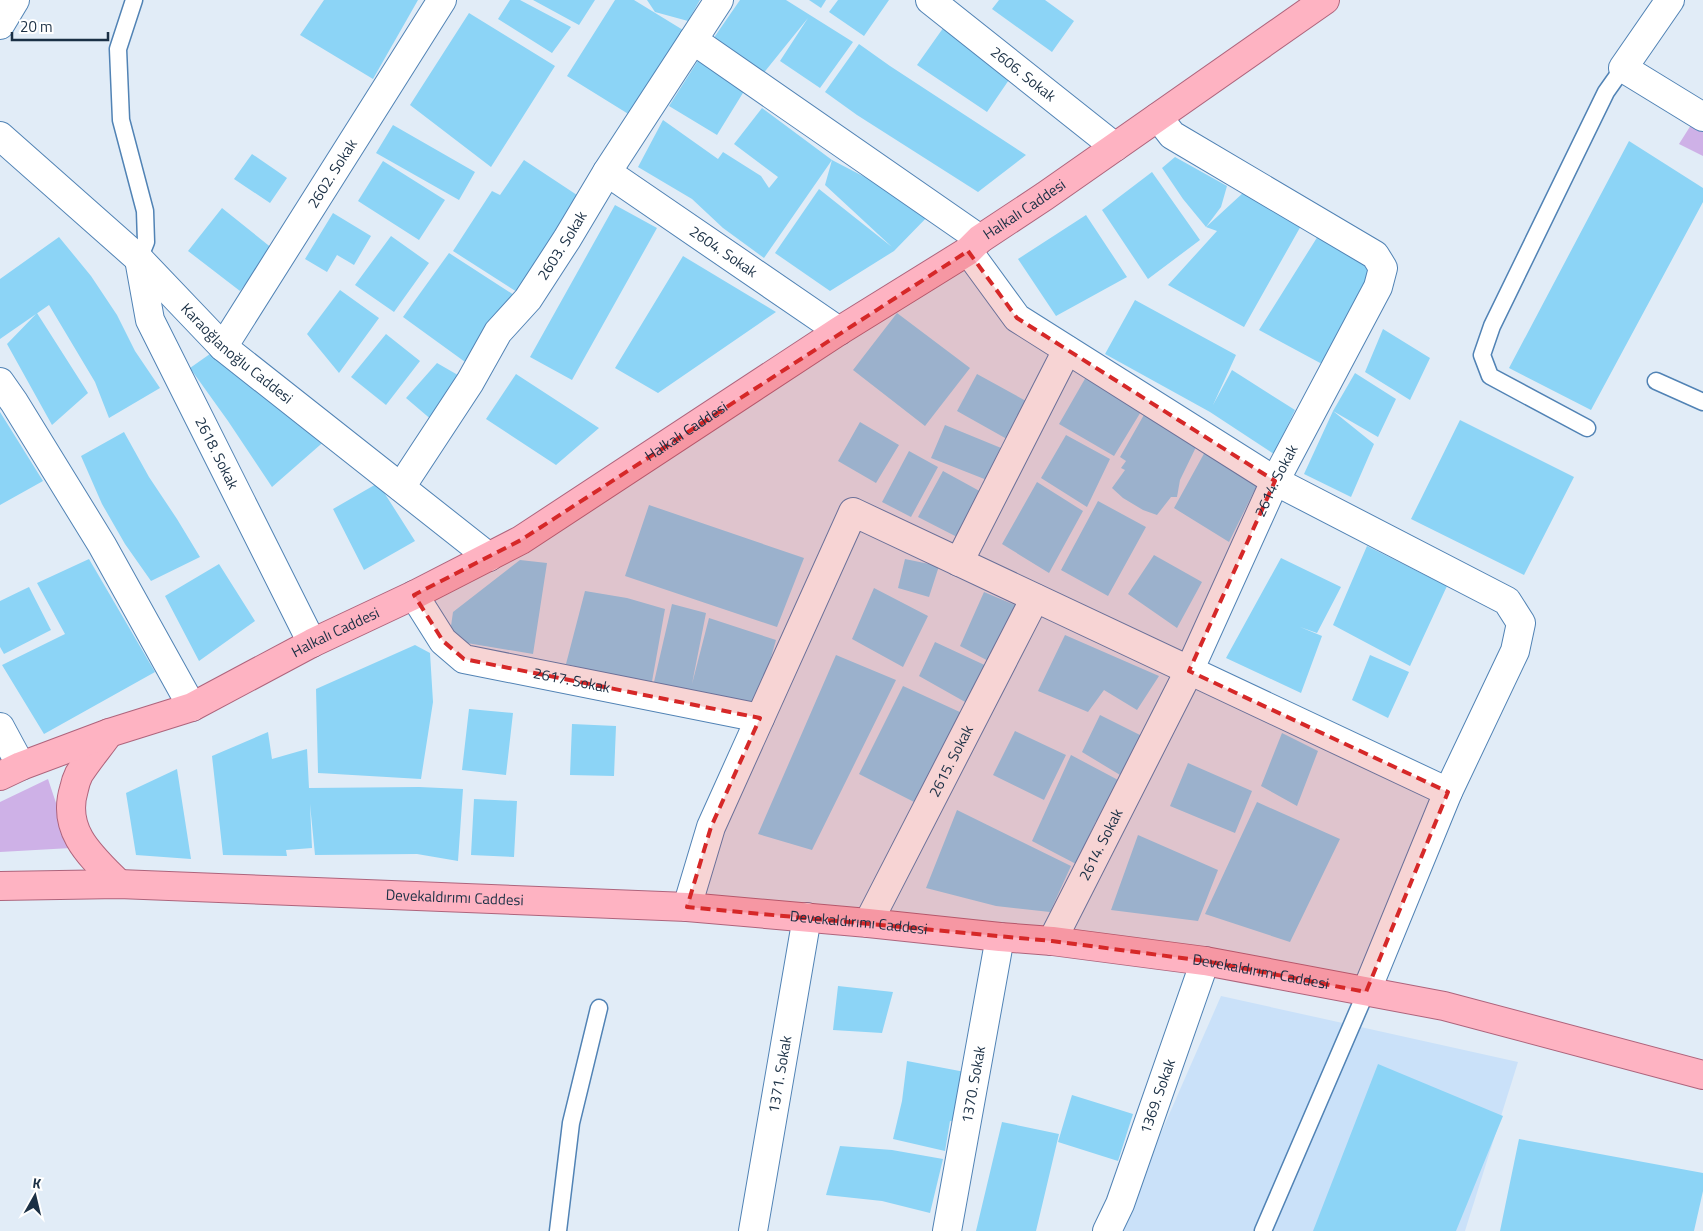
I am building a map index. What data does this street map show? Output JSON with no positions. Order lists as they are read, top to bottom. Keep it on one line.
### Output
{"streets":{"main road":["Halkalı Caddesi","Devekaldırımı Caddesi"],"street":["2606. Sokak","2602. Sokak","2603. Sokak","2604. Sokak","Karaoğlanoğlu Caddesi","2618. Sokak","2614. Sokak","2617. Sokak","2615. Sokak","1371. Sokak","1370. Sokak","1369. Sokak"]},"crossings":[["2606. Sokak","Halkalı Caddesi"],["2602. Sokak","Karaoğlanoğlu Caddesi"],["Halkalı Caddesi","2604. Sokak"],["Halkalı Caddesi","Karaoğlanoğlu Caddesi"],["Halkalı Caddesi","2618. Sokak"],["Halkalı Caddesi","2614. Sokak"],["Halkalı Caddesi","2617. Sokak"],["2603. Sokak","2604. Sokak"],["2603. Sokak","Karaoğlanoğlu Caddesi"],["Karaoğlanoğlu Caddesi","2618. Sokak"],["2614. Sokak","Devekaldırımı Caddesi"],["2615. Sokak","Devekaldırımı Caddesi"],["Devekaldırımı Caddesi","1371. Sokak"],["Devekaldırımı Caddesi","1370. Sokak"],["Devekaldırımı Caddesi","1369. Sokak"]],"scale_bar":"20 m","north":"top"}
